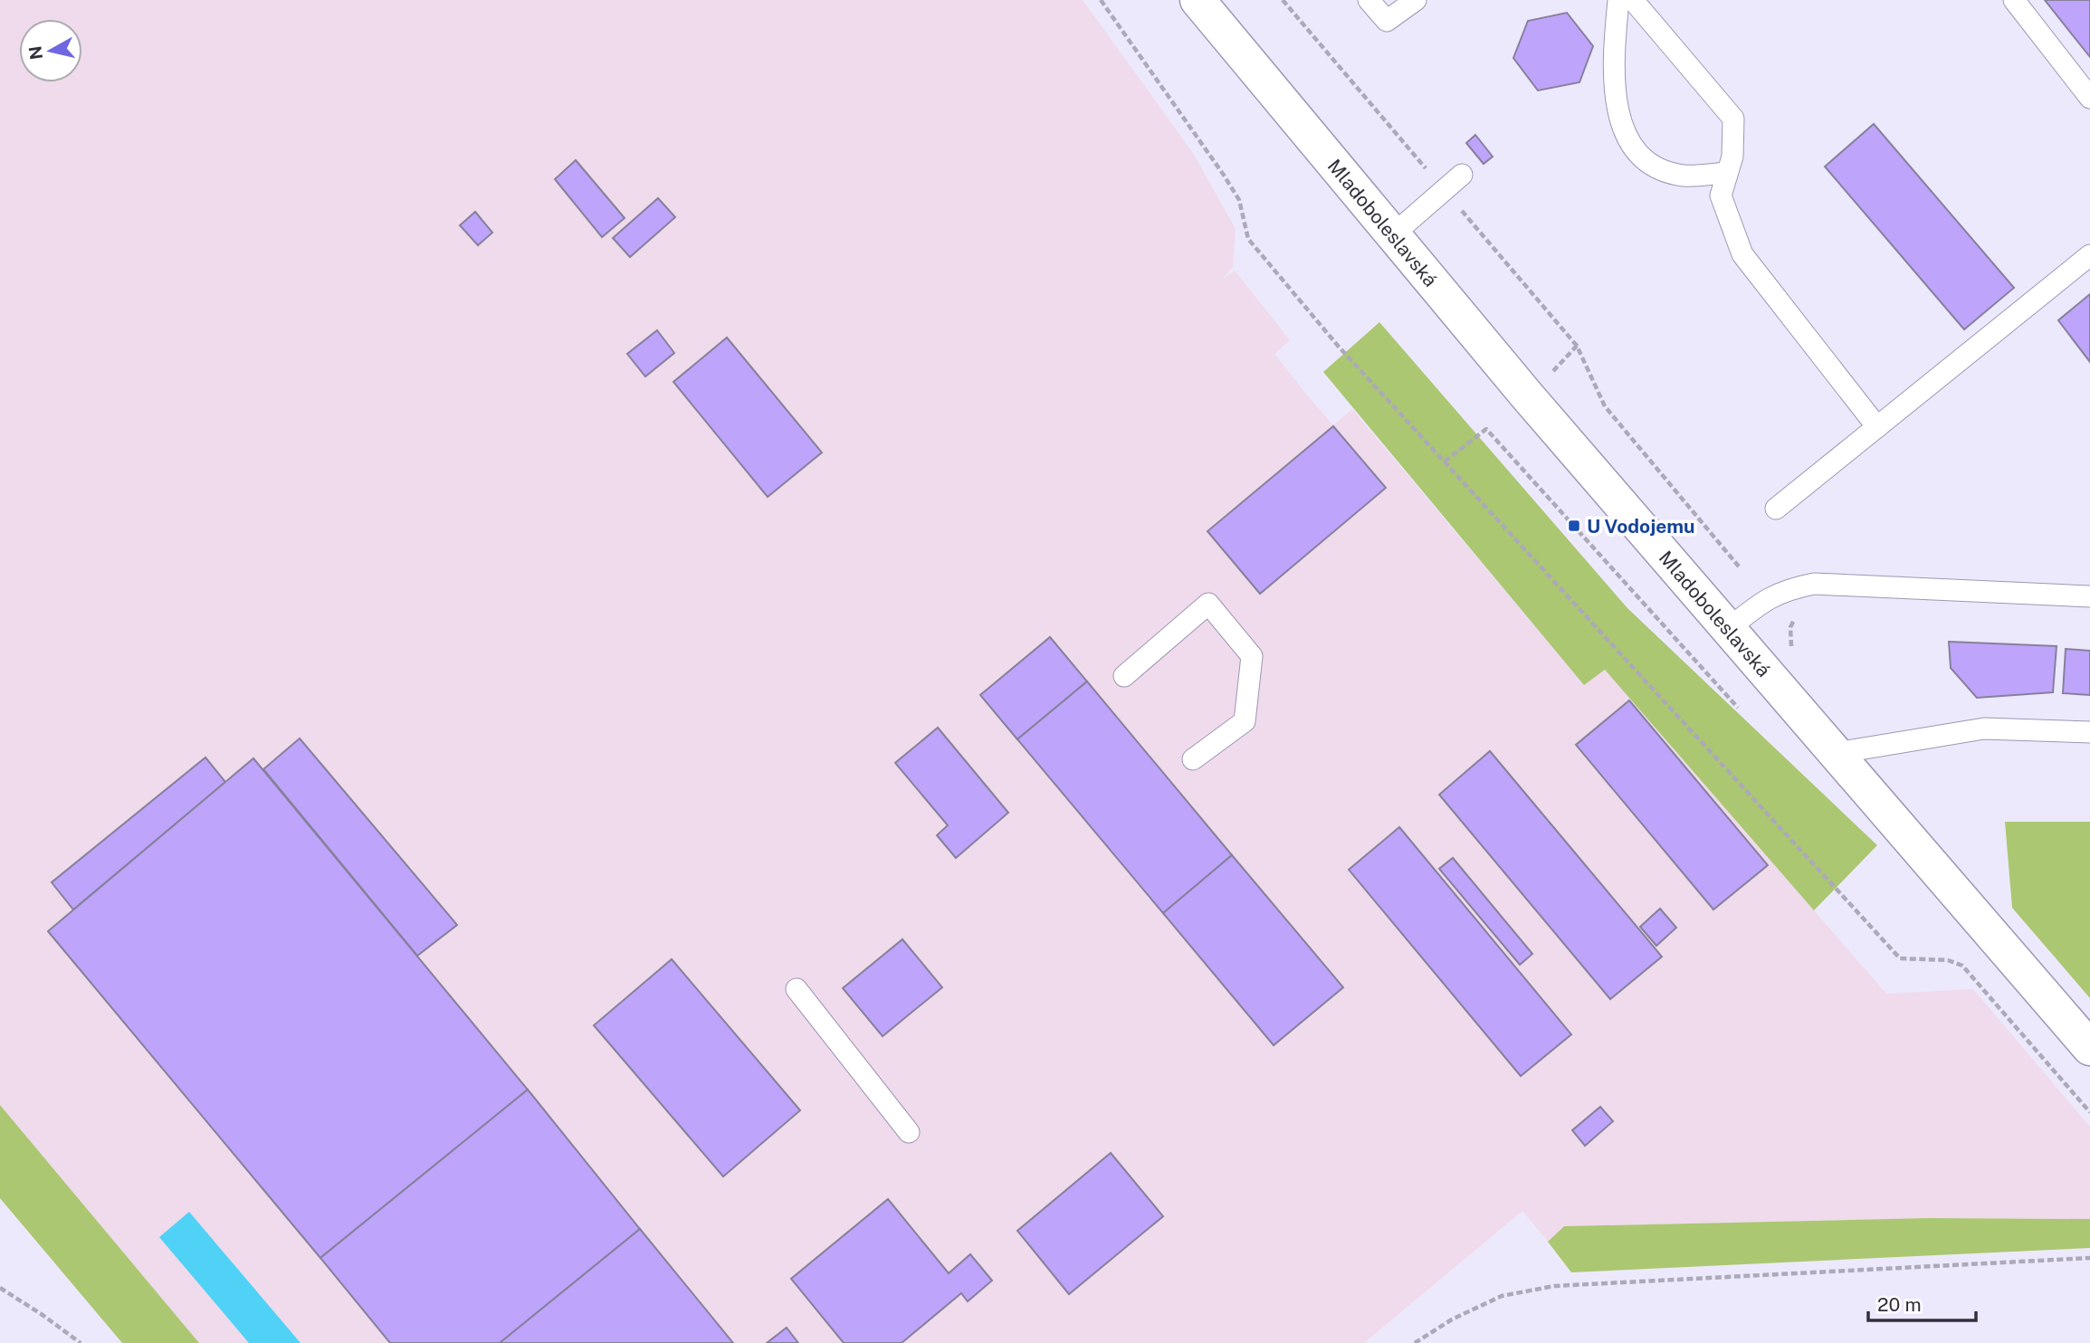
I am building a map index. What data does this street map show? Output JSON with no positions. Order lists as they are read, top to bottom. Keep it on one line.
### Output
{"streets":{"main road":["Mladoboleslavská"]},"places":{"transit":["U Vodojemu"]},"scale_bar":"20 m","north":"left"}
